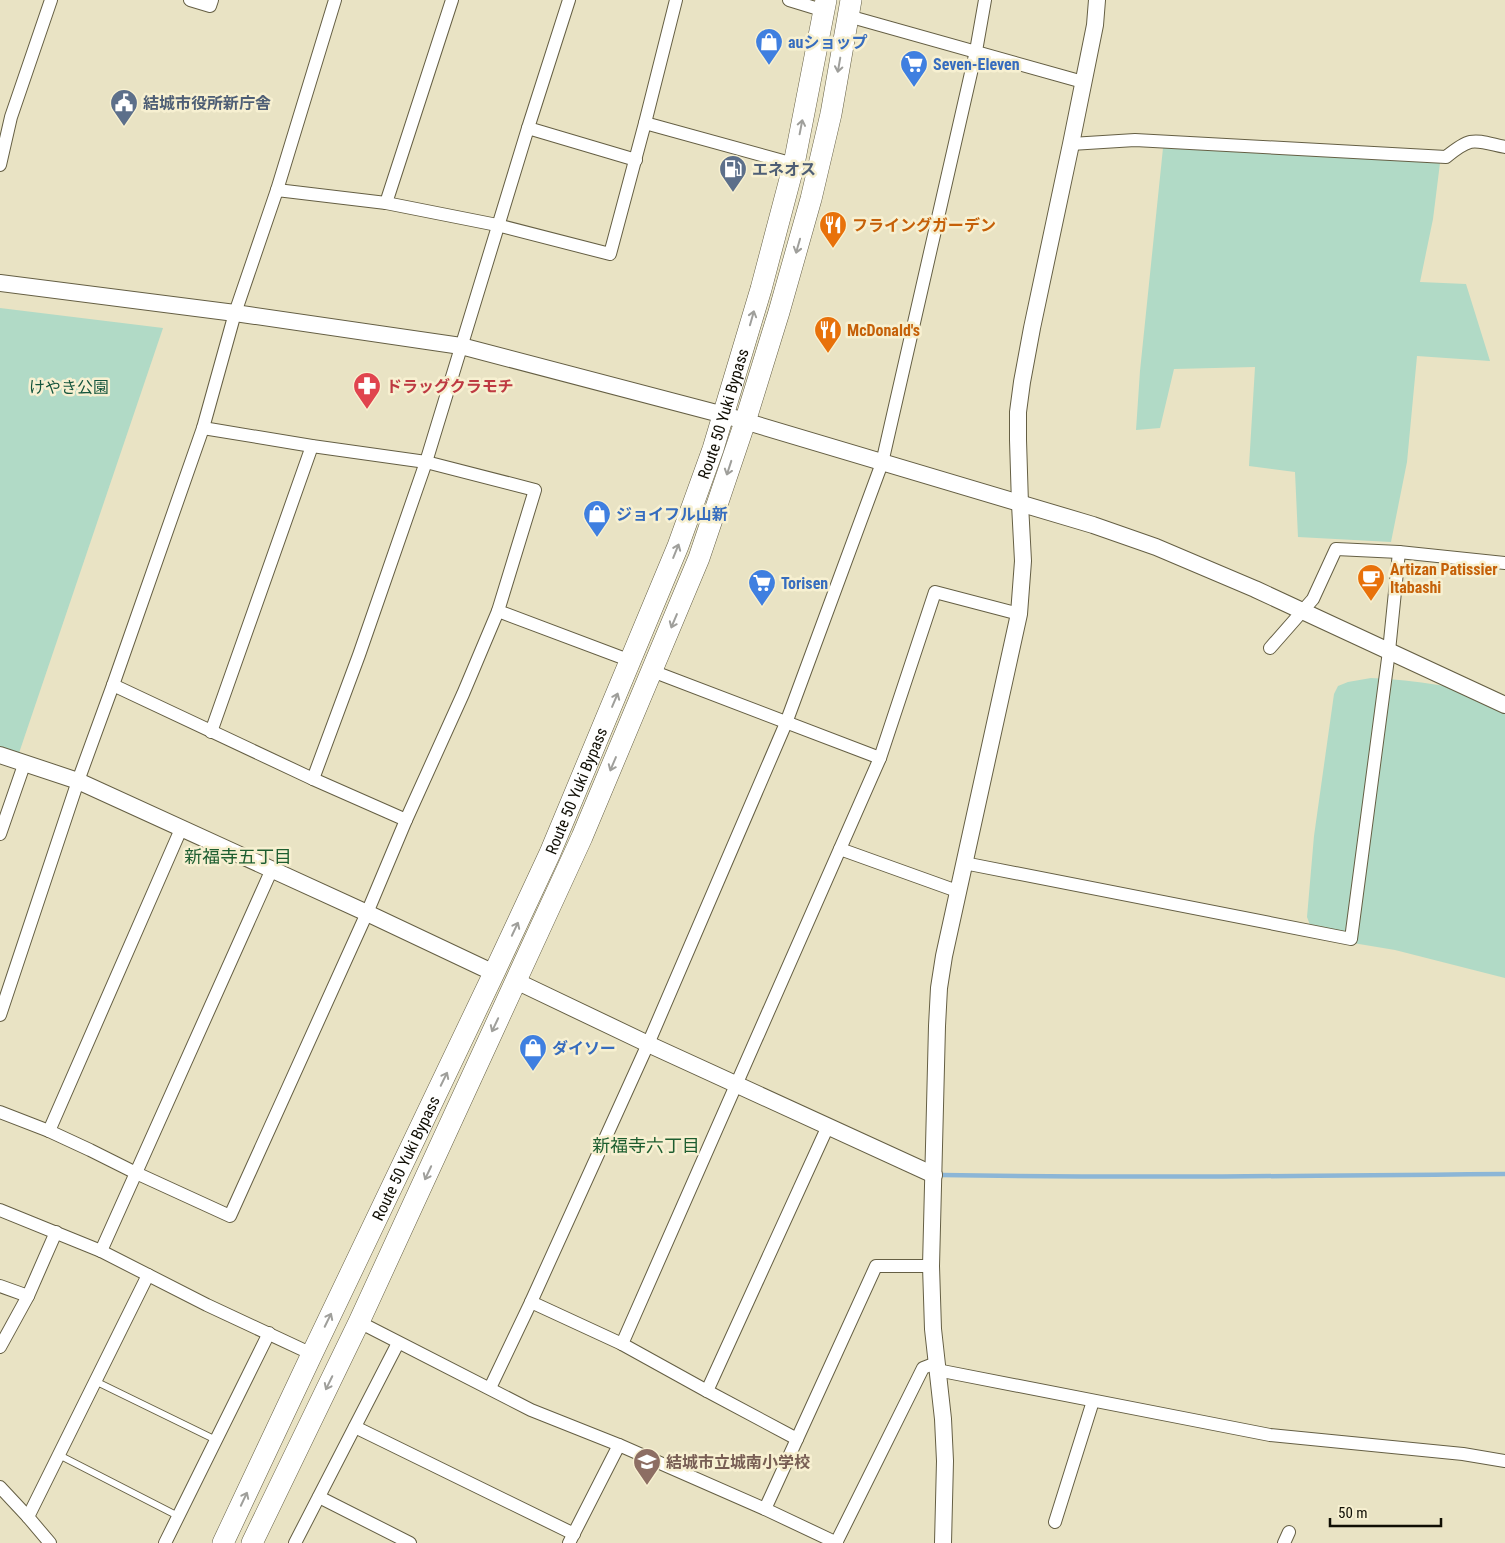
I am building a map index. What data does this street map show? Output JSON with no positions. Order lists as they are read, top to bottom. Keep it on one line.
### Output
{"streets":{"highway":["Route 50 Yuki Bypass"]},"districts":["新福寺五丁目","新福寺六丁目"],"parks":["けやき公園"],"places":{"shop":["auショップ","ジョイフル山新","ダイソー"],"supermarket":["Seven-Eleven","Torisen"],"public building":["結城市役所新庁舎"],"fuel station":["エネオス"],"restaurant":["フライングガーデン","McDonald's"],"pharmacy":["ドラッグクラモチ"],"cafe":["Artizan Patissier Itabashi"],"school or university":["結城市立城南小学校"]},"scale_bar":"50 m"}
